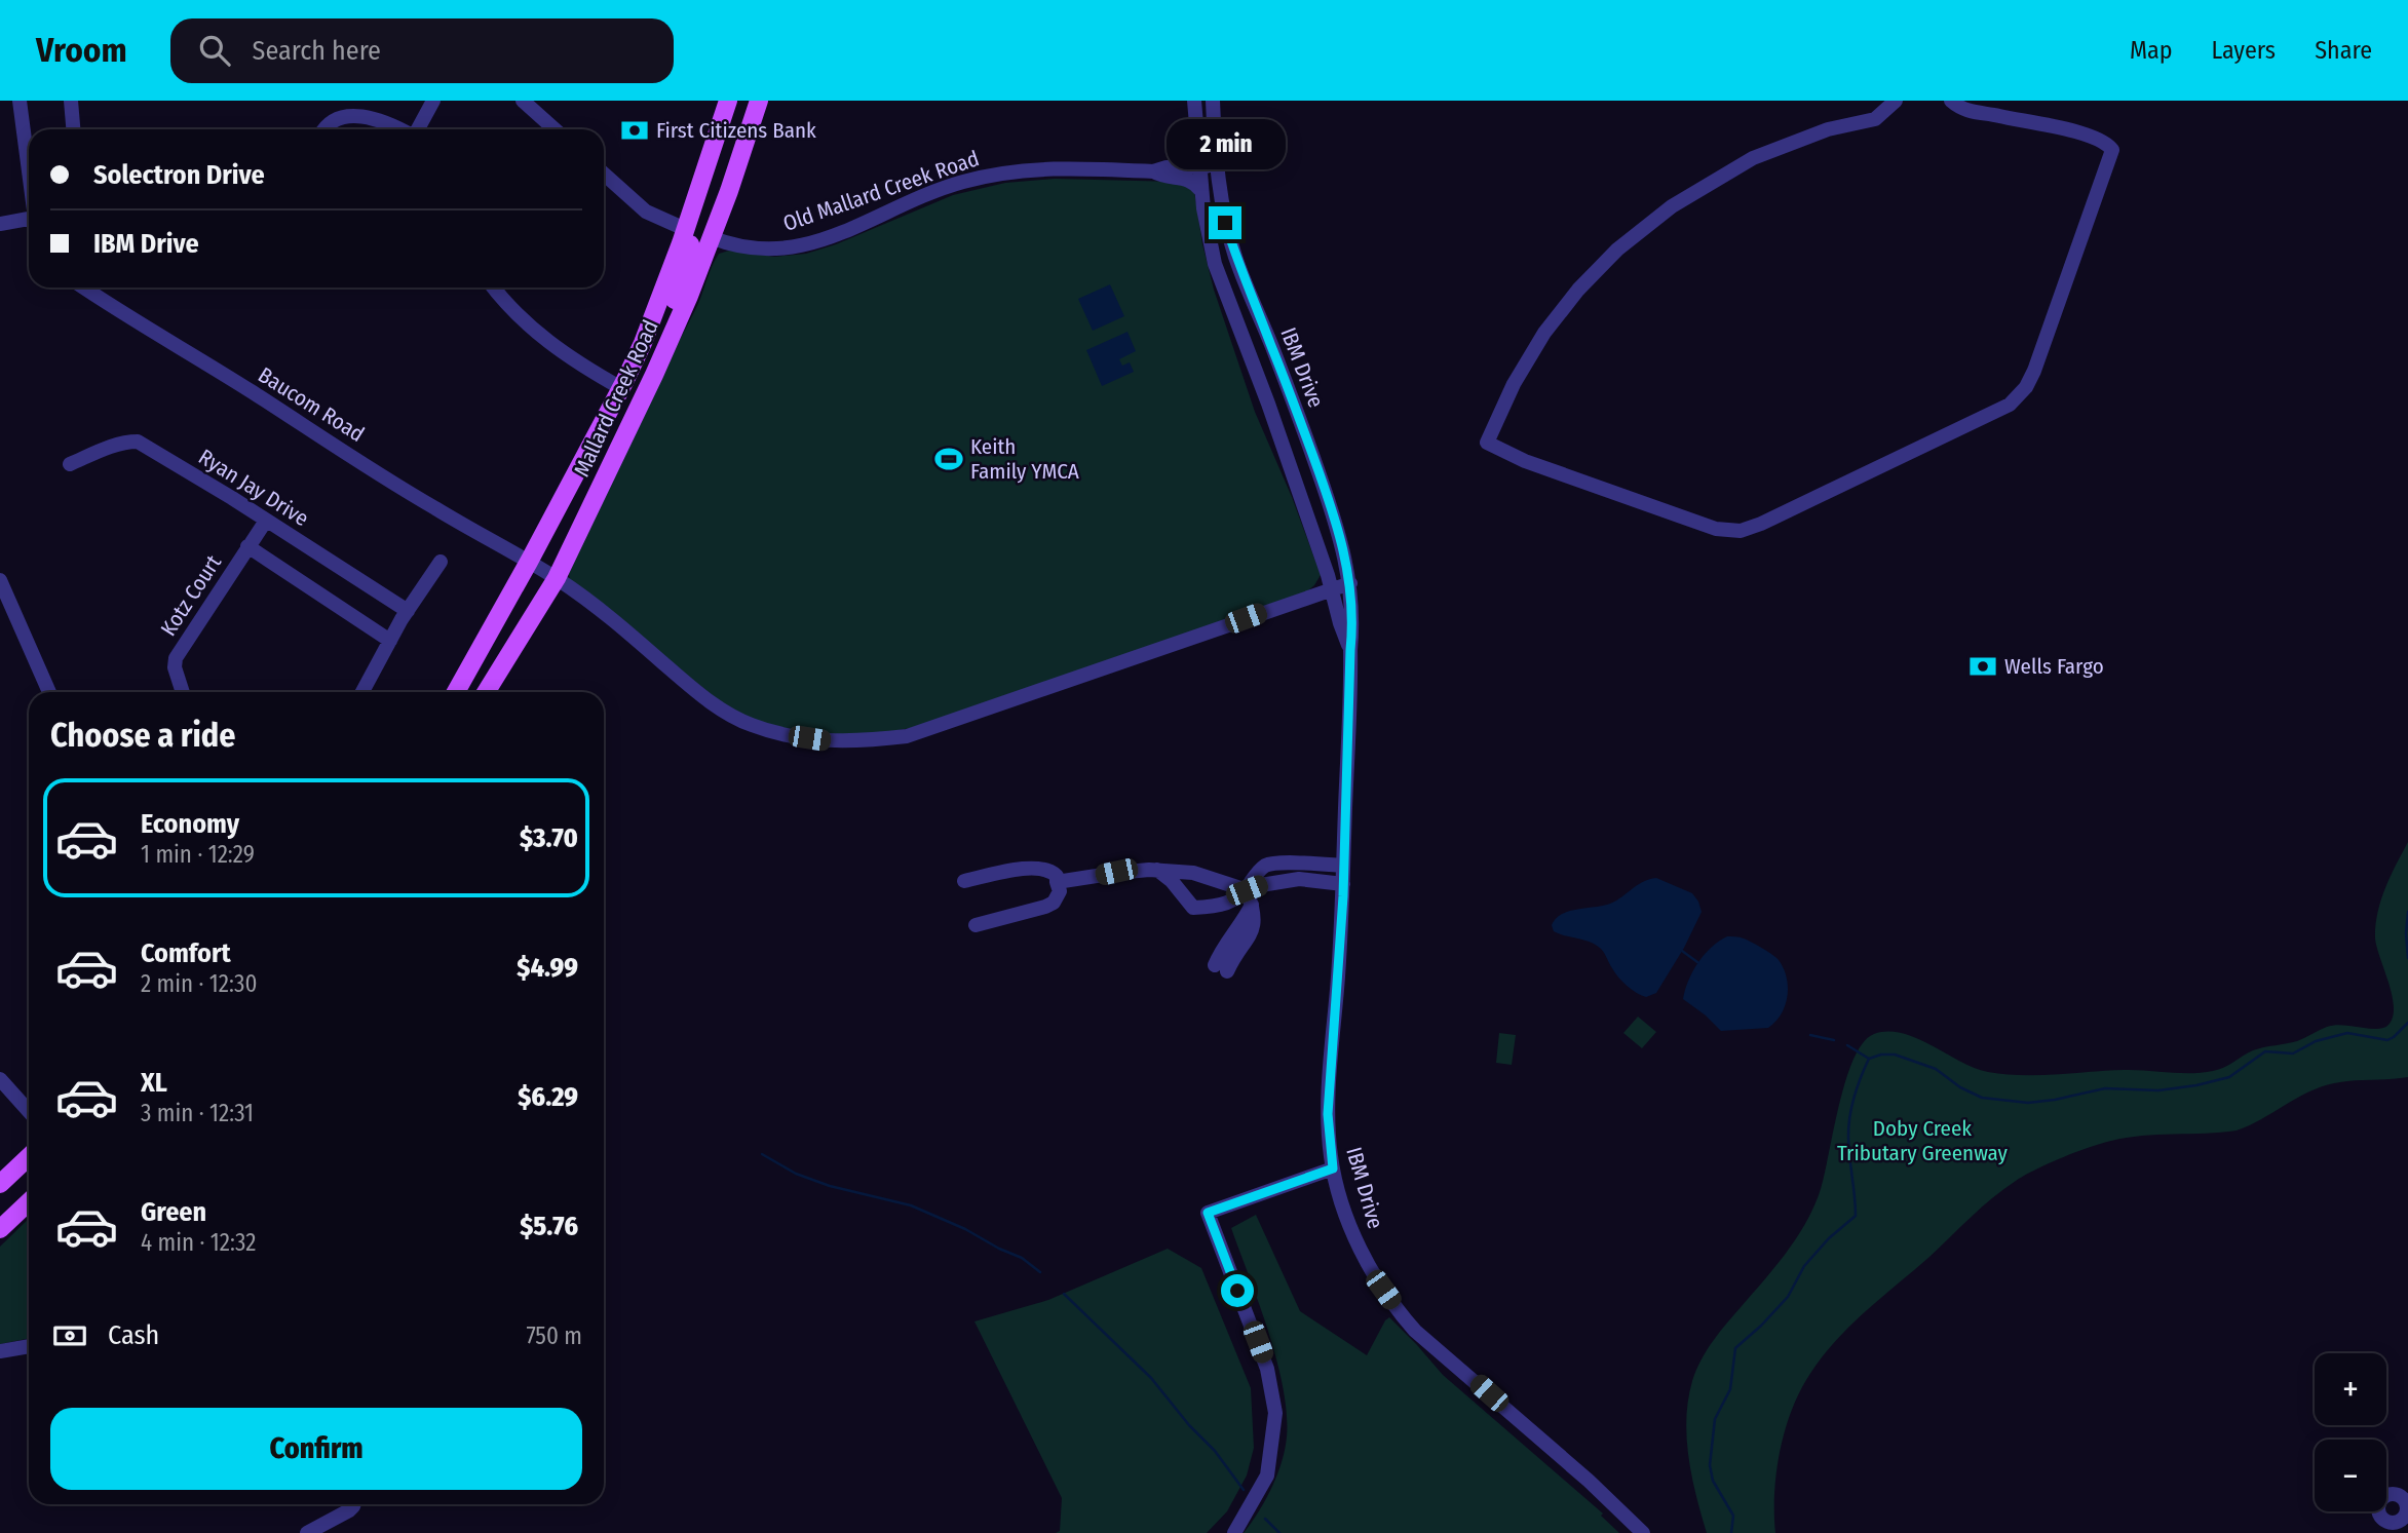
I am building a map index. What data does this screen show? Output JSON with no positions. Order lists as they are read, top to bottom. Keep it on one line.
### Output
{"streets":{"main road":["Mallard Creek Road"],"street":["Old Mallard Creek Road","IBM Drive","Baucom Road","Ryan Jay Drive","Kotz Court"]},"crossings":[["Old Mallard Creek Road","IBM Drive"],["Old Mallard Creek Road","Mallard Creek Road"],["IBM Drive","Baucom Road"],["Mallard Creek Road","Baucom Road"],["Ryan Jay Drive","Kotz Court"]],"parks":["Doby Creek Tributary Greenway"],"places":{"bank":["First Citizens Bank","Wells Fargo"],"sports":["Keith Family YMCA"]},"page":{"header":"Vroom","search":"Search here","nav":["Map","Layers","Share"],"bubble":"2 min","banner":["Solectron Drive","IBM Drive"],"heading":"Choose a ride","list":[{"name":"Economy","note":"1 min · 12:29","value":"$3.70"},{"name":"Comfort","note":"2 min · 12:30","value":"$4.99"},{"name":"XL","note":"3 min · 12:31","value":"$6.29"},{"name":"Green","note":"4 min · 12:32","value":"$5.76"}],"pay":["Cash","750 m"],"map_buttons":["+","−"],"buttons":"Confirm"}}
